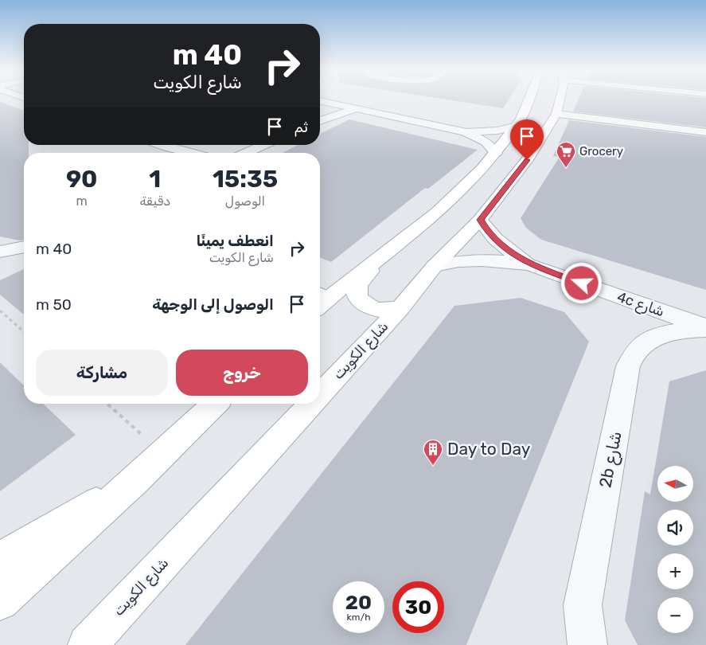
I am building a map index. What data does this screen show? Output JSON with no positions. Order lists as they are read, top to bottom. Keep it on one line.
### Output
{"streets":{"main road":["شارع الكويت"],"street":["4c شارع","2b شارع"]},"crossings":[["4c شارع","شارع الكويت"],["4c شارع","2b شارع"]],"places":{"supermarket":["Grocery"],"building":["Day to Day"]},"north":"left","page":{"turn":["40 m","شارع الكويت"],"then":"ثم","eta":["15:35","الوصول","1","دقيقة","90","m"],"list":[{"name":"انعطف يمينًا","note":"شارع الكويت","value":"40 m"},{"name":"الوصول إلى الوجهة","value":"50 m"}],"buttons":["خروج","مشاركة"],"map_buttons":["+","−"],"speed":"20 km/h","limit":"30"}}
